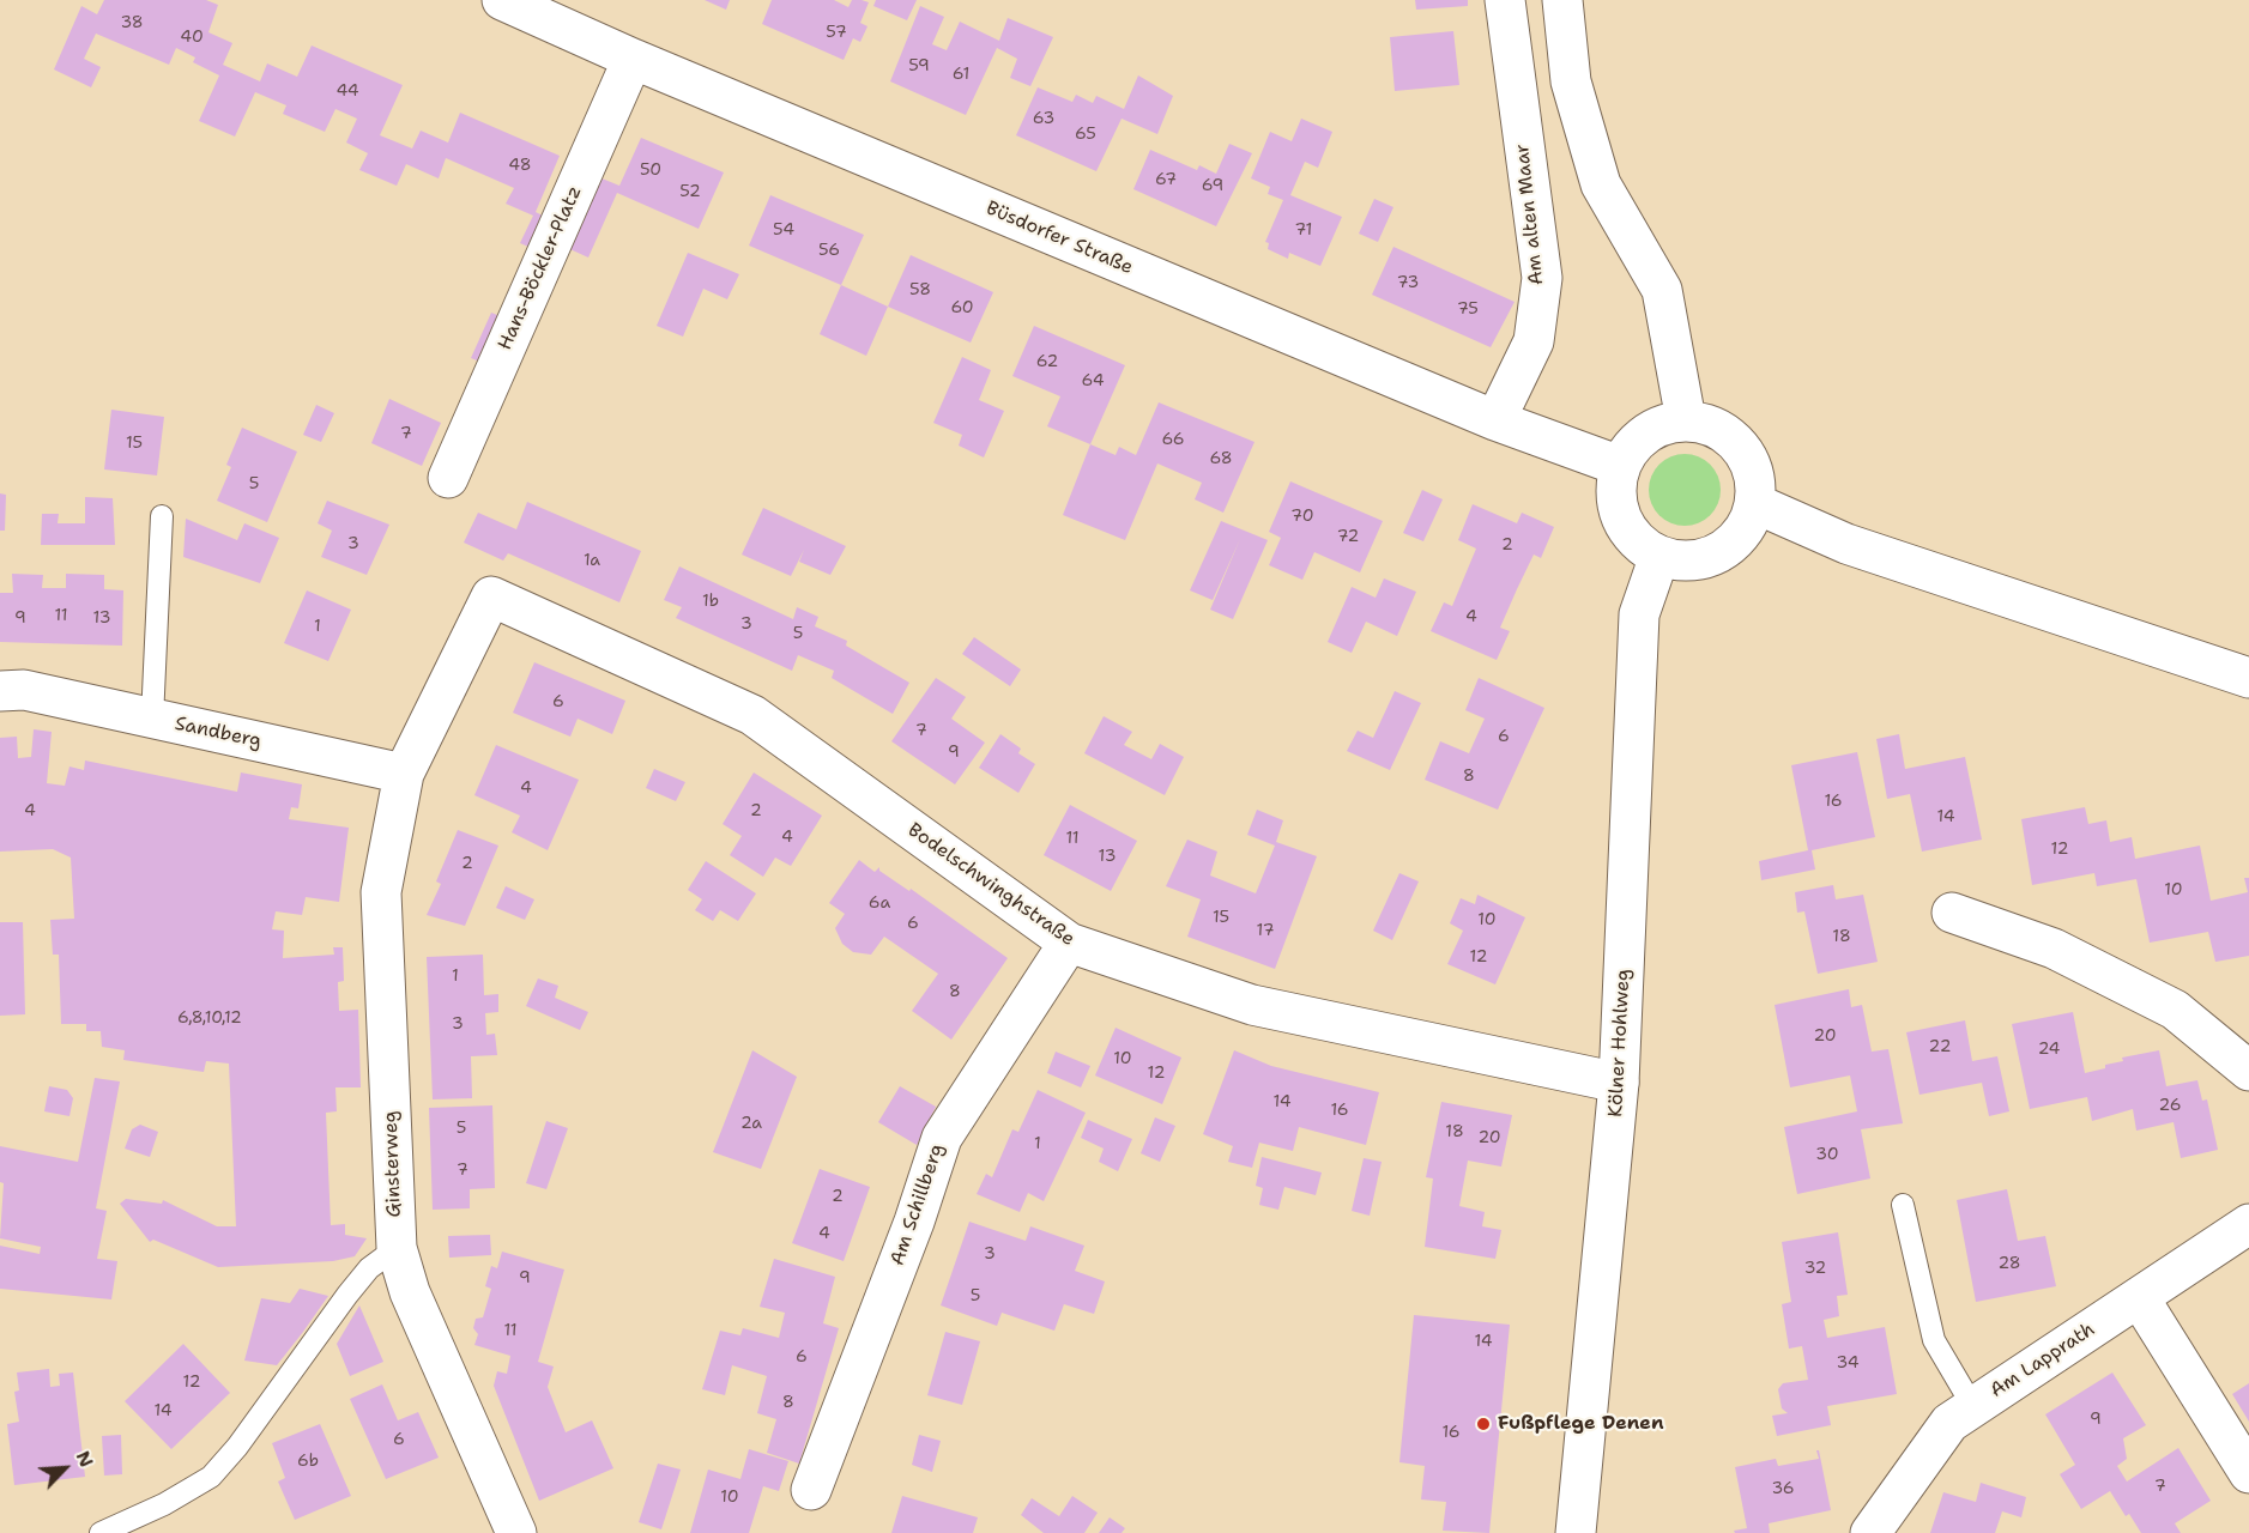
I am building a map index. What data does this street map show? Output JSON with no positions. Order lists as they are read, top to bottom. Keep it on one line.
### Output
{"streets":{"street":["Am alten Maar","Büsdorfer Straße","Hans-Böckler-Platz","Sandberg","Bodelschwinghstraße","Kölner Hohlweg","Ginsterweg","Am Schillberg","Am Lapprath"]},"crossings":[["Am alten Maar","Büsdorfer Straße"],["Büsdorfer Straße","Hans-Böckler-Platz"],["Büsdorfer Straße","Kölner Hohlweg"],["Sandberg","Bodelschwinghstraße"],["Sandberg","Ginsterweg"],["Bodelschwinghstraße","Kölner Hohlweg"],["Bodelschwinghstraße","Ginsterweg"],["Bodelschwinghstraße","Am Schillberg"]],"places":["Fußpflege Denen"],"house_numbers":["38","57","40","59","61","44","63","65","48","50","67","69","52","54","71","56","73","58","60","75","62","64","7","66","15","68","5","70","72","3","2","1a","1b","11","4","9","13","3","1","5","6","7","6","9","8","4","16","4","2","14","4","11","12","13","2","10","6a","15","10","6","17","18","12","1","8","6,8,10,12","3","20","22","24","10","12","14","26","16","2a","5","18","20","1","30","7","2","4","3","28","32","9","5","11","14","6","34","12","8","14","9","16","6","6b","7","36","10"],"north":"top right"}
